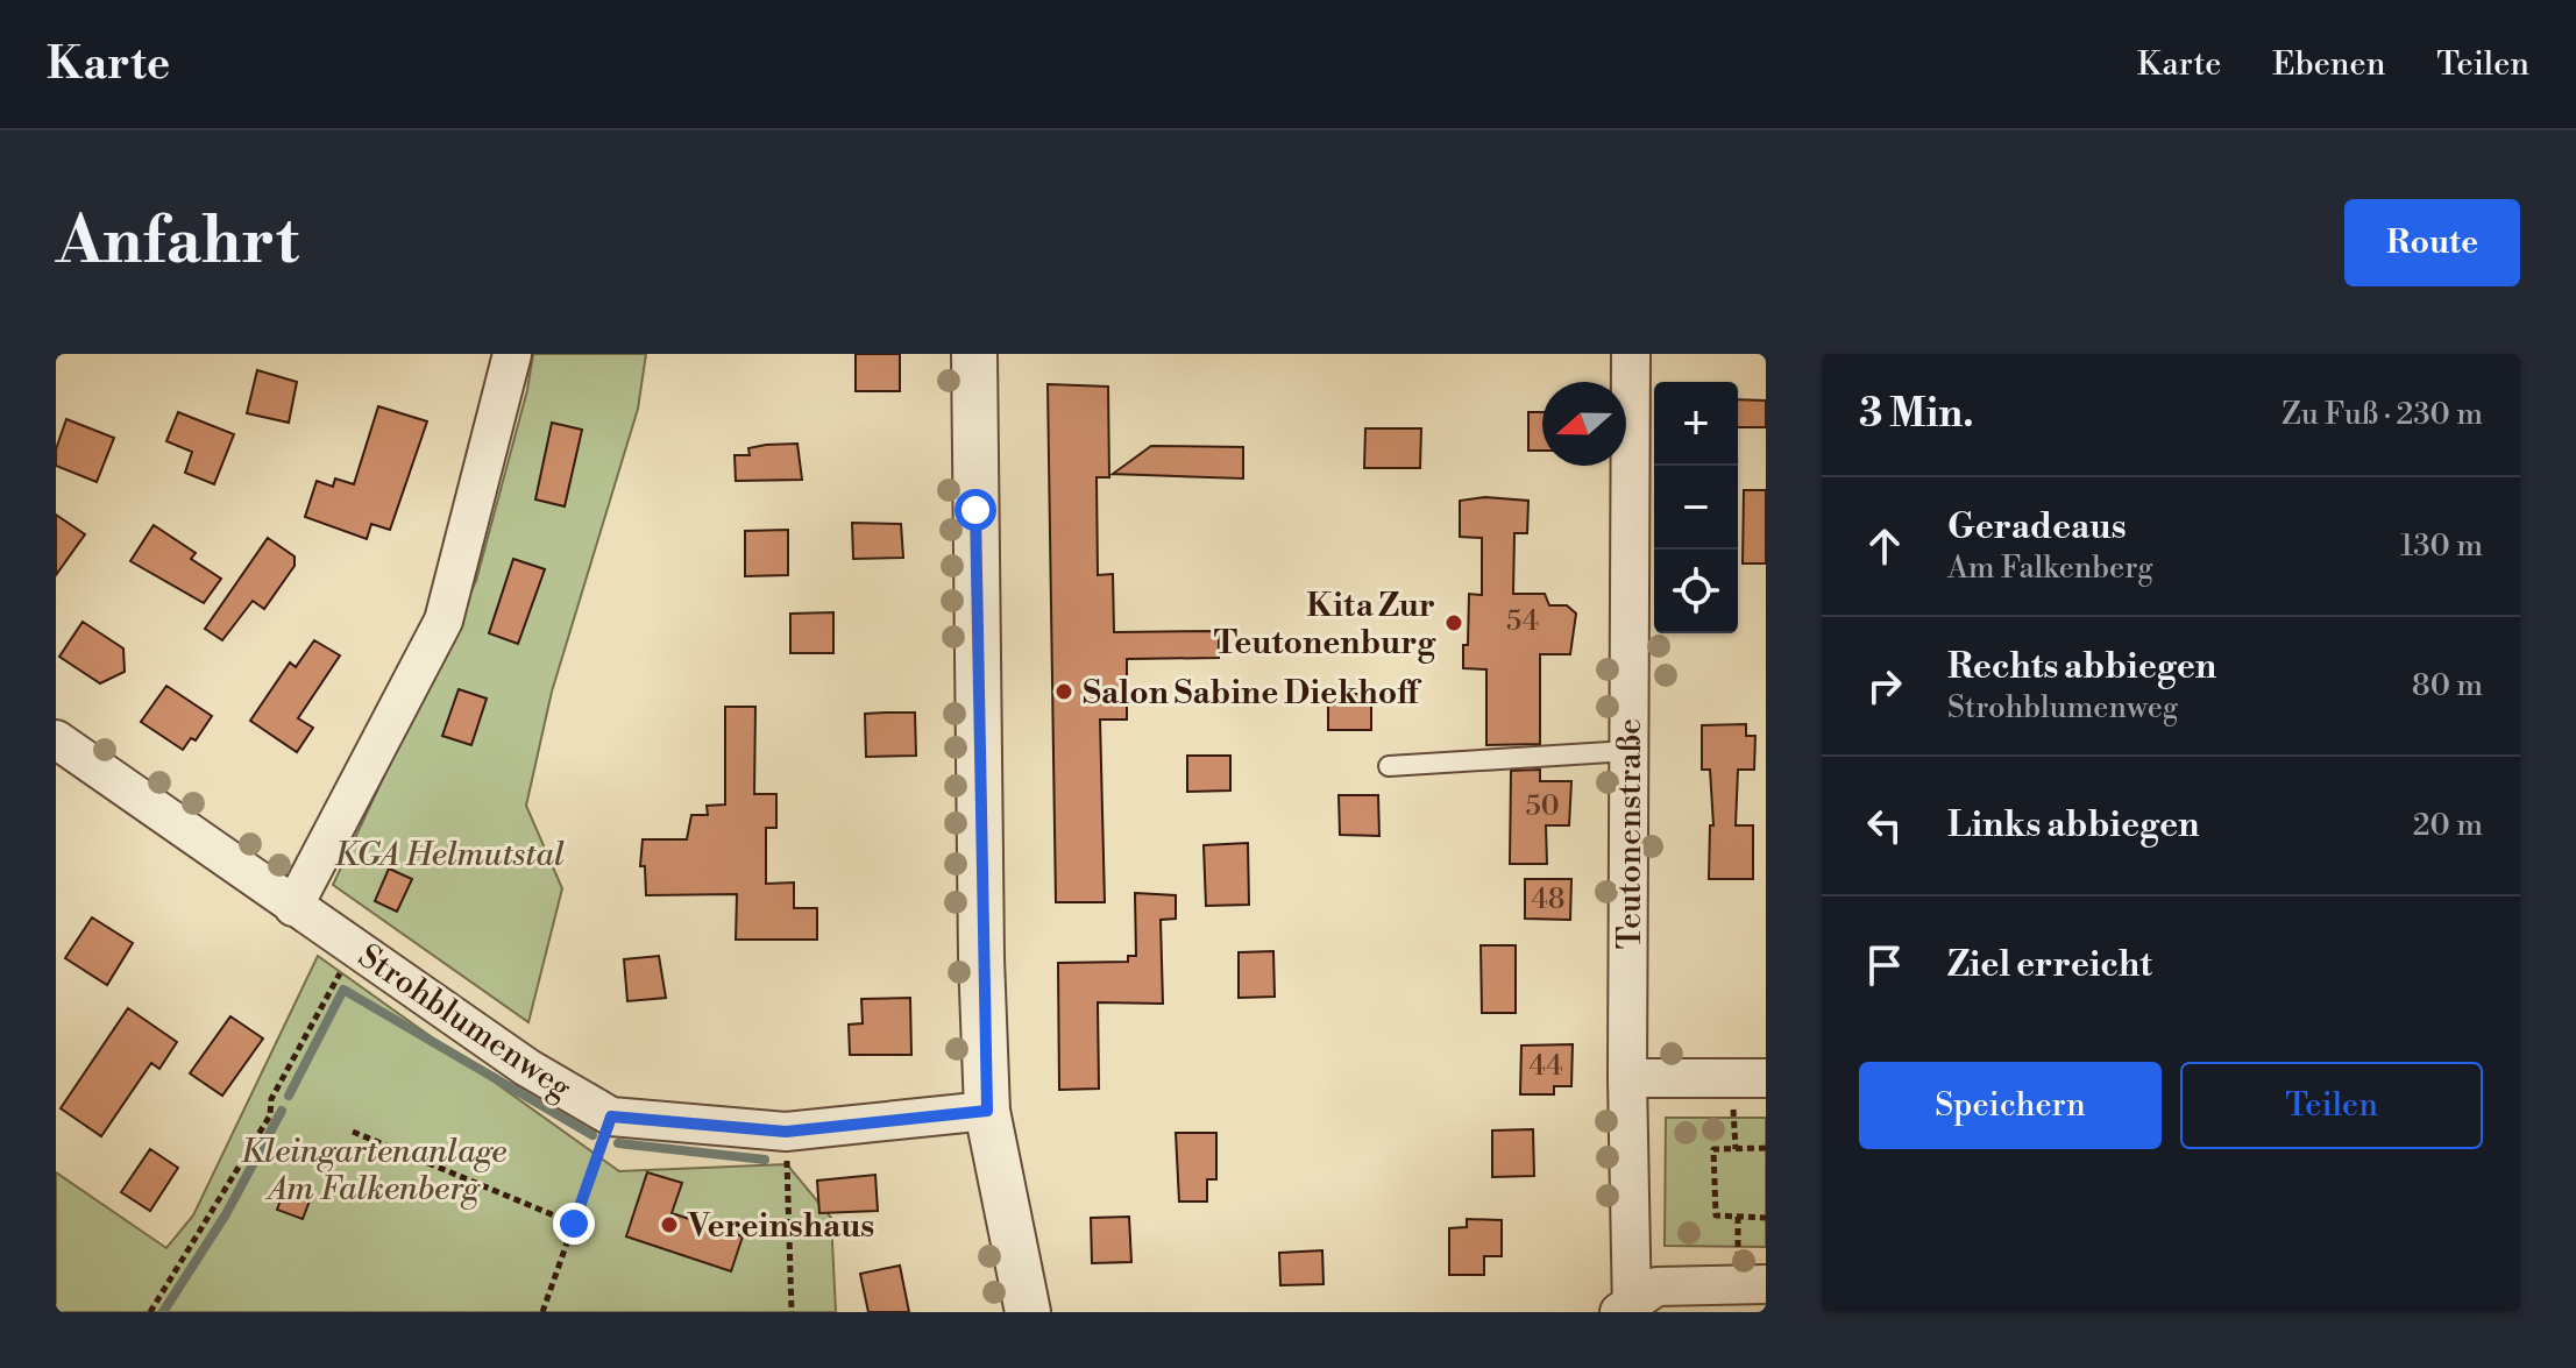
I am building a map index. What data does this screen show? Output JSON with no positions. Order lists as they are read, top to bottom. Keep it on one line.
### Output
{"streets":{"street":["Teutonenstraße","Strohblumenweg"]},"parks":["KGA Helmutstal","Kleingartenanlage Am Falkenberg"],"places":["Kita Zur Teutonenburg","Salon Sabine Diekhoff","Vereinshaus"],"house_numbers":["54","50","48","44"],"north":"left","page":{"header":"Karte","nav":["Karte","Ebenen","Teilen"],"buttons":["Route",["Speichern","Teilen"]],"title":"Anfahrt","heading":["3 Min.","Zu Fuß · 230 m"],"map_buttons":["+","−"],"list":[["Geradeaus","Am Falkenberg","130 m"],["Rechts abbiegen","Strohblumenweg","80 m"],["Links abbiegen","20 m"],"Ziel erreicht"]}}
